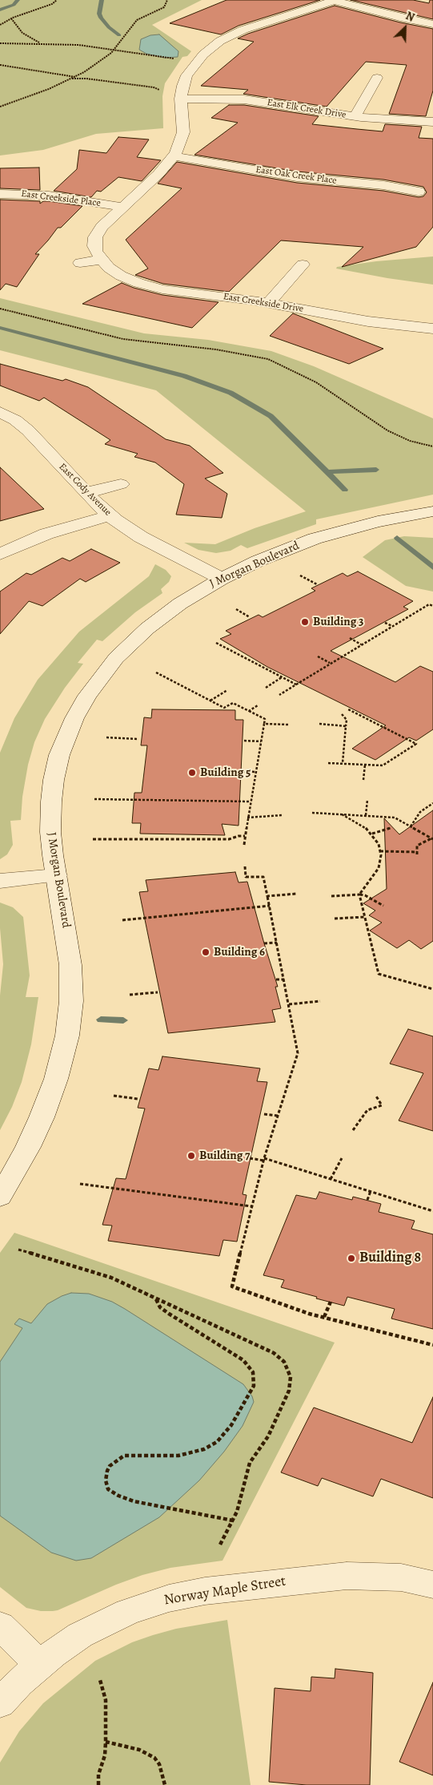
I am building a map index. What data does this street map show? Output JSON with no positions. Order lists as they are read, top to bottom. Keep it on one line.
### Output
{"streets":{"street":["East Elk Creek Drive","East Oak Creek Place","East Creekside Place","East Creekside Drive","East Cody Avenue","J Morgan Boulevard","Norway Maple Street"]},"crossings":[["East Cody Avenue","J Morgan Boulevard"]],"places":["Building 3","Building 5","Building 6","Building 7","Building 8"],"north":"top right"}
